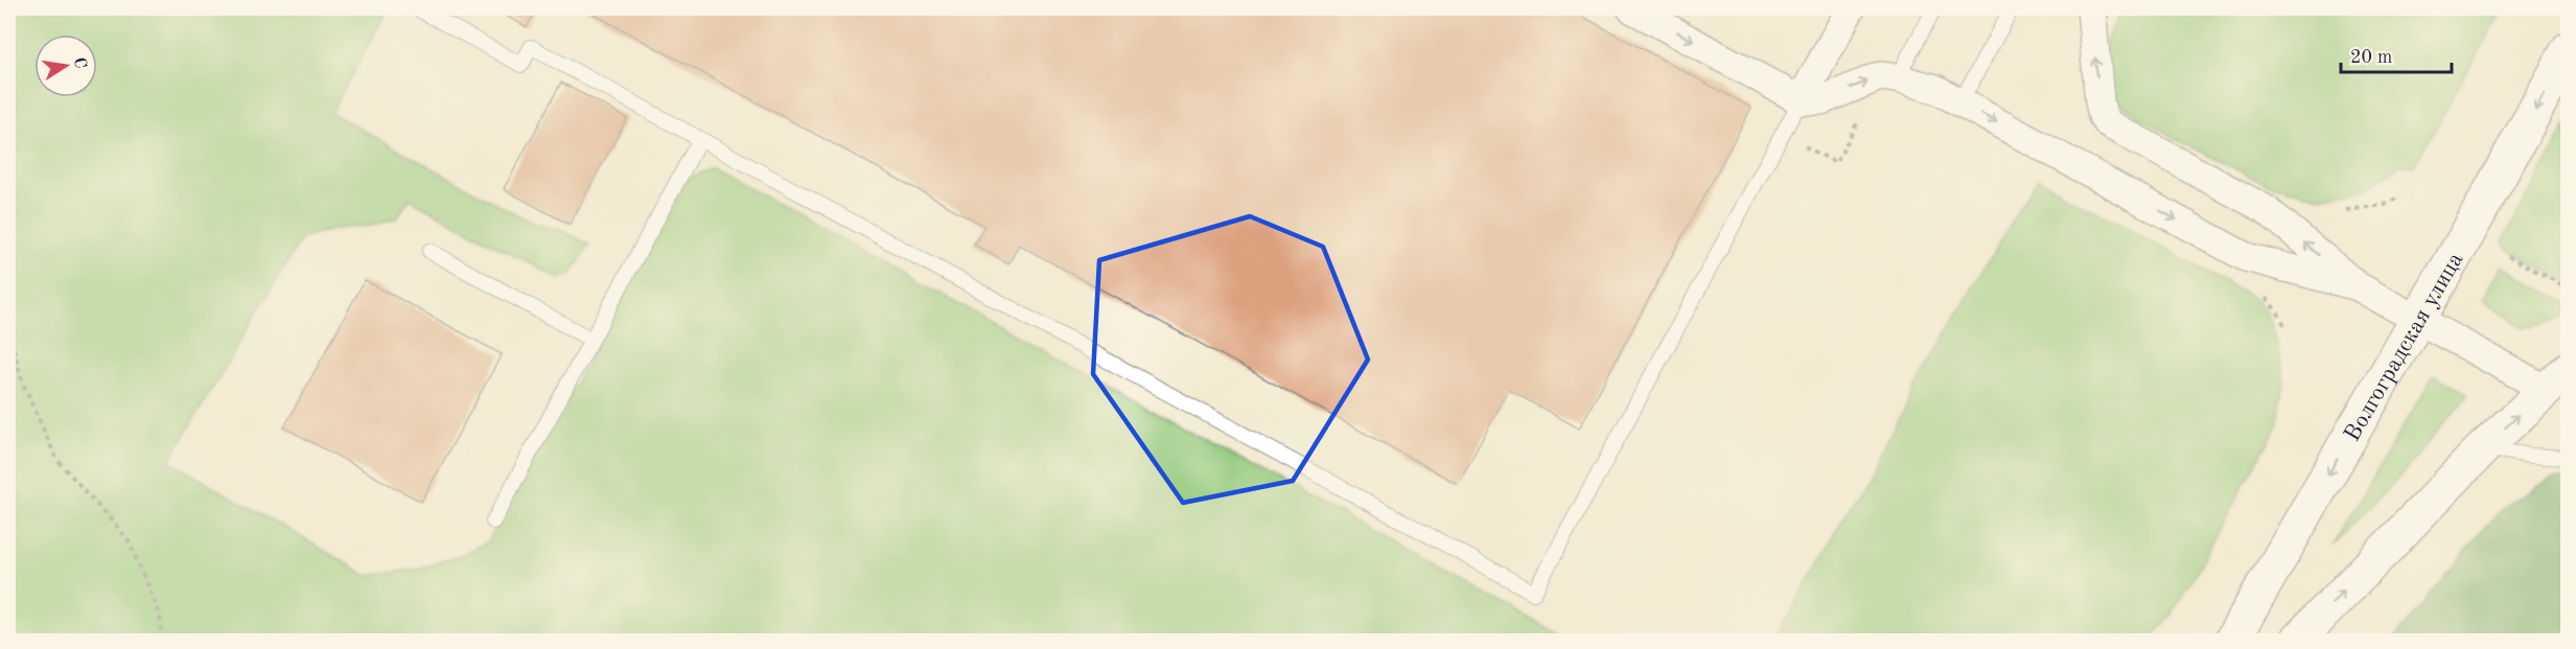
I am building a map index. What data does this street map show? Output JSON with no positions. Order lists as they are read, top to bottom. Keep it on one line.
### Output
{"streets":{"main road":["Волгоградская улица"]},"scale_bar":"20 m","north":"right"}
